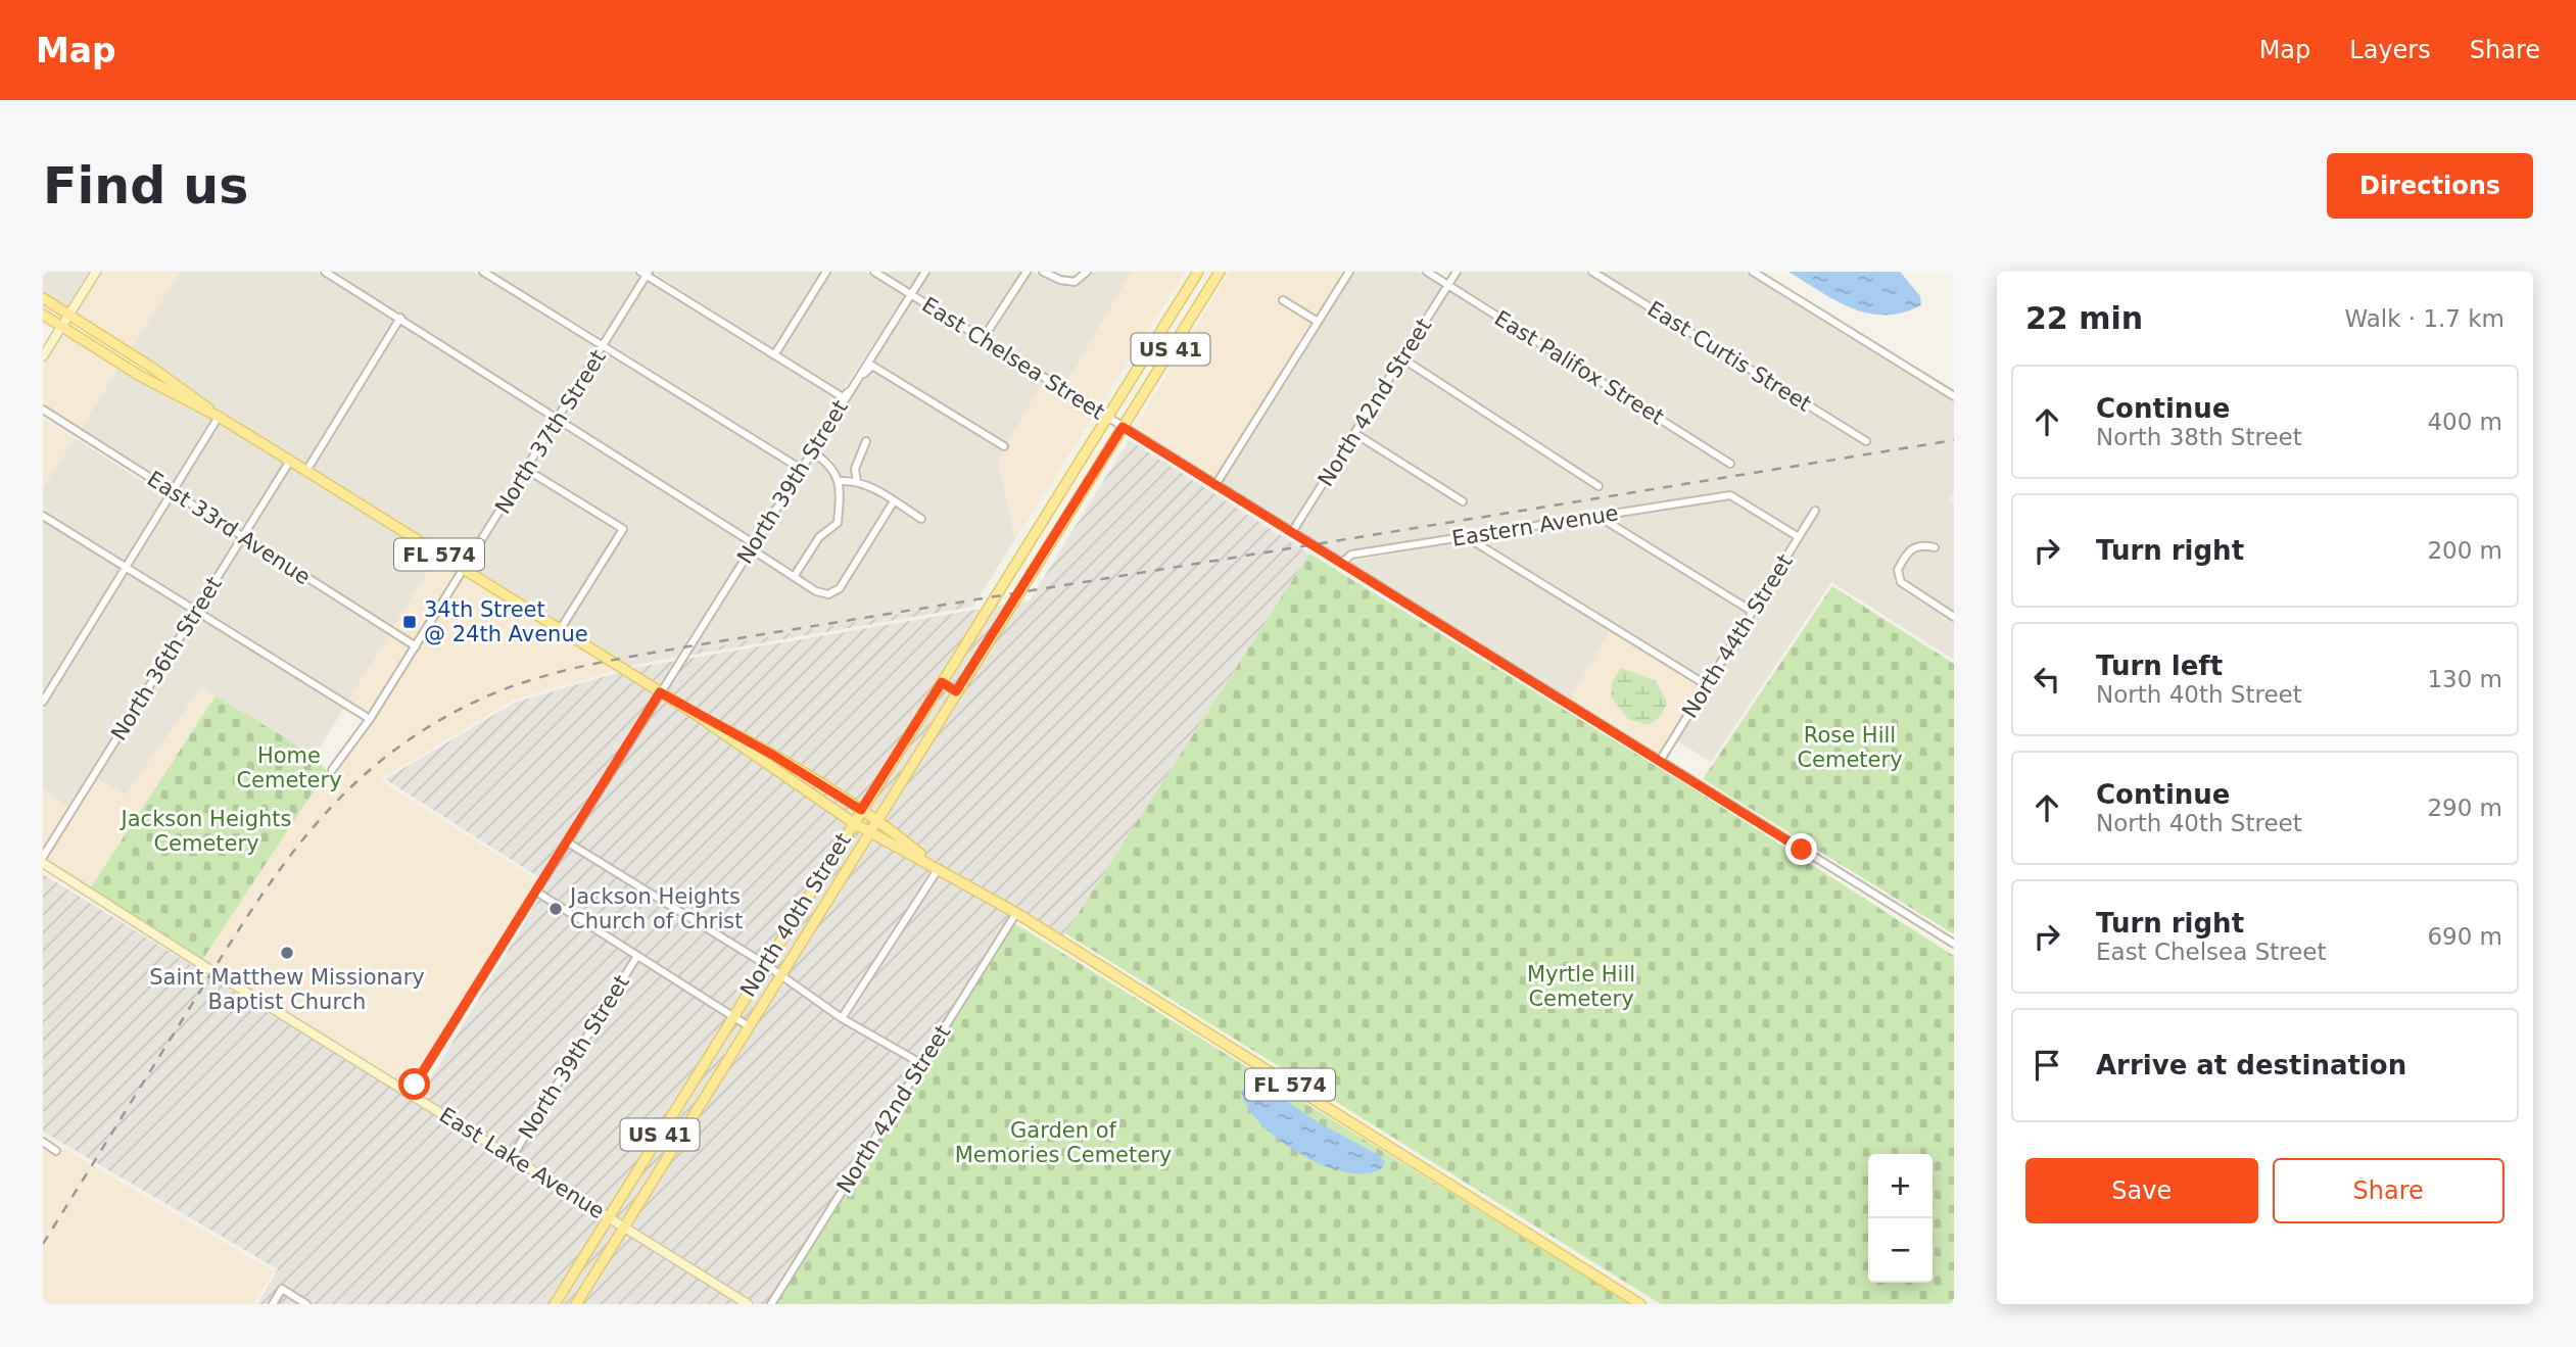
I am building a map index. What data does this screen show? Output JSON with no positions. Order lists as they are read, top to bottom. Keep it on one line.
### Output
{"streets":{"main road":["US 41","FL 574","North 40th Street"],"street":["East Curtis Street","East Chelsea Street","East Palifox Street","North 42nd Street","North 37th Street","North 39th Street","Eastern Avenue","East 33rd Avenue","North 44th Street","North 36th Street","East Lake Avenue"]},"crossings":[["East Chelsea Street","North 42nd Street"],["East Chelsea Street","North 39th Street"],["East Chelsea Street","Eastern Avenue"],["East Chelsea Street","North 44th Street"],["East Chelsea Street","North 40th Street"],["East Palifox Street","North 42nd Street"],["North 42nd Street","FL 574"],["North 37th Street","East 33rd Avenue"],["North 37th Street","FL 574"],["North 39th Street","FL 574"],["North 39th Street","East Lake Avenue"],["Eastern Avenue","North 44th Street"],["East 33rd Avenue","North 36th Street"],["FL 574","North 36th Street"],["FL 574","North 40th Street"],["North 40th Street","East Lake Avenue"]],"parks":["Rose Hill Cemetery","Home Cemetery","Jackson Heights Cemetery","Myrtle Hill Cemetery","Garden of Memories Cemetery"],"places":{"transit":["34th Street @ 24th Avenue"],"other":["Jackson Heights Church of Christ","Saint Matthew Missionary Baptist Church"]},"page":{"header":"Map","nav":["Map","Layers","Share"],"buttons":["Directions",["Save","Share"]],"title":"Find us","heading":["22 min","Walk · 1.7 km"],"list":[["Continue","North 38th Street","400 m"],["Turn right","200 m"],["Turn left","North 40th Street","130 m"],["Continue","North 40th Street","290 m"],["Turn right","East Chelsea Street","690 m"],"Arrive at destination"],"map_buttons":["+","−"]}}
